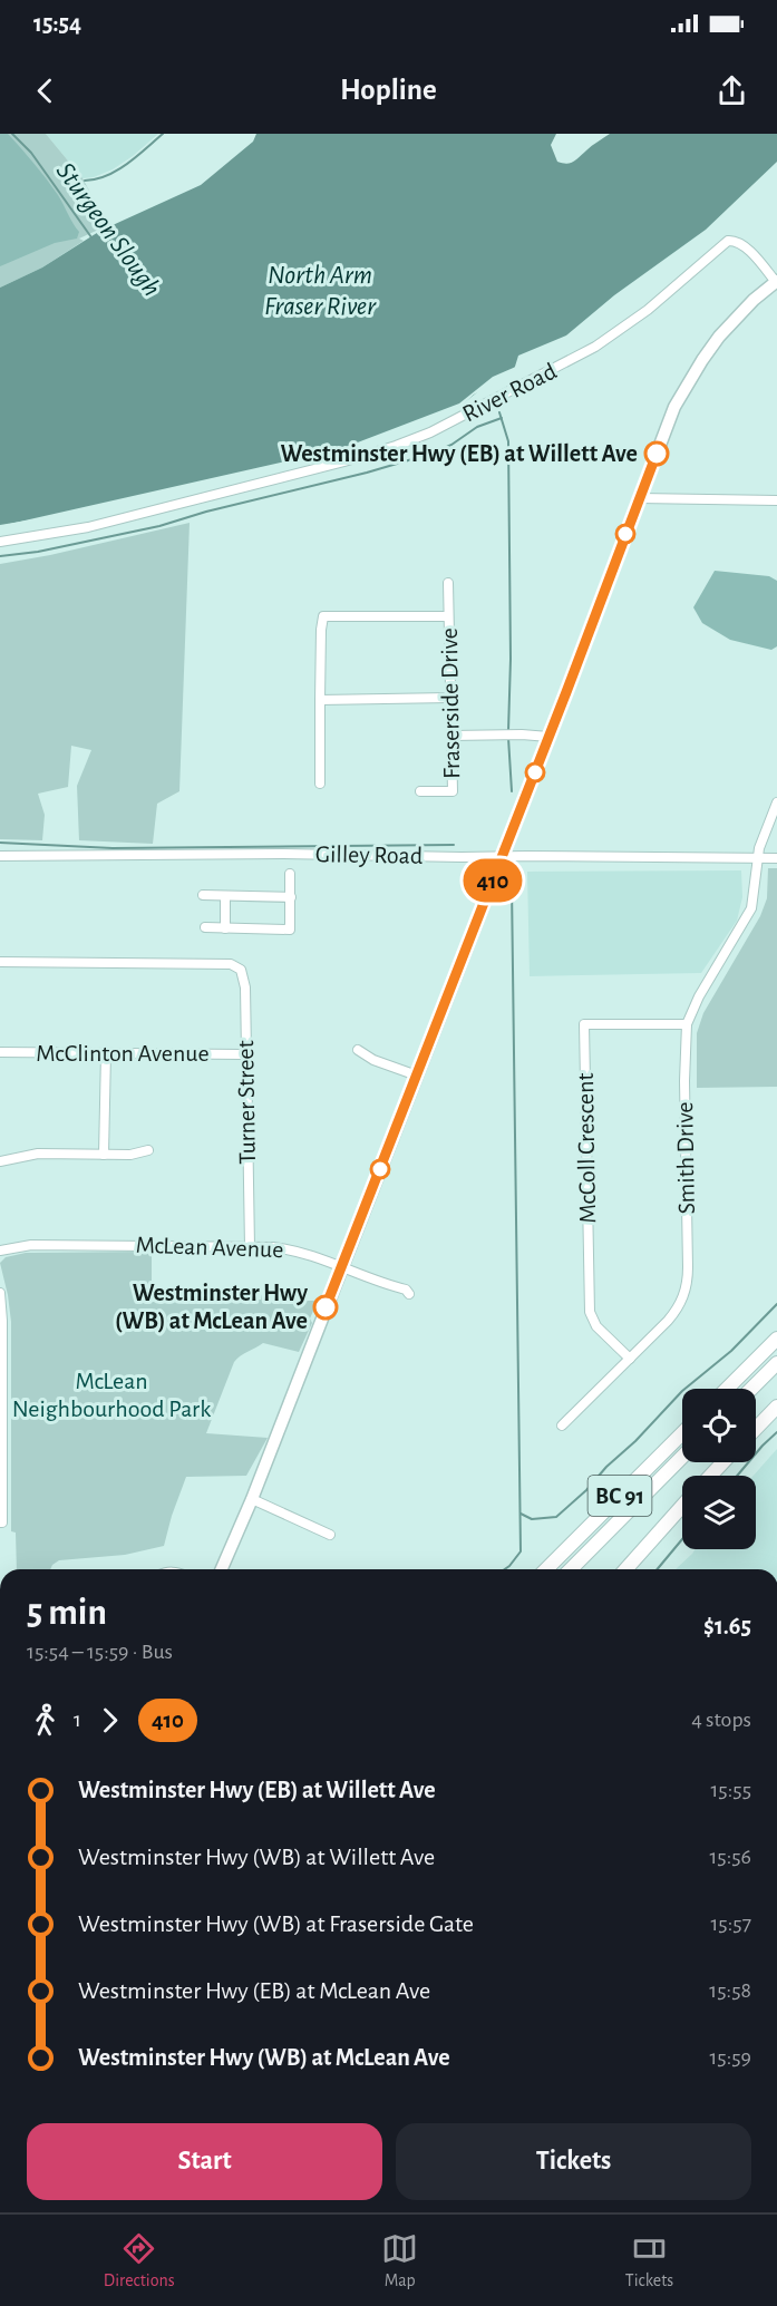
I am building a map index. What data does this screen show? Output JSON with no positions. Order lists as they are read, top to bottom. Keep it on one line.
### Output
{"streets":{"highway":["BC 91"],"street":["River Road","Fraserside Drive","Gilley Road","McClinton Avenue","Turner Street","McColl Crescent","Smith Drive","McLean Avenue"]},"crossings":[["Gilley Road","Smith Drive"],["McClinton Avenue","Turner Street"],["Turner Street","McLean Avenue"],["McColl Crescent","Smith Drive"]],"water":["Sturgeon Slough","North Arm Fraser River"],"parks":["McLean Neighbourhood Park"],"places":["Westminster Hwy (EB) at Willett Ave","Westminster Hwy (WB) at McLean Ave"],"lines":["bus line 410"],"page":{"status":"15:54","header":"Hopline","on_map":"410","heading":["5 min","15:54 – 15:59 · Bus","$1.65"],"legs":["1","410","4 stops"],"list":[{"name":"Westminster Hwy (EB) at Willett Ave","value":"15:55"},{"name":"Westminster Hwy (WB) at Willett Ave","value":"15:56"},{"name":"Westminster Hwy (WB) at Fraserside Gate","value":"15:57"},{"name":"Westminster Hwy (EB) at McLean Ave","value":"15:58"},{"name":"Westminster Hwy (WB) at McLean Ave","value":"15:59"}],"buttons":["Start","Tickets"],"tabs":["Directions","Map","Tickets"]}}
